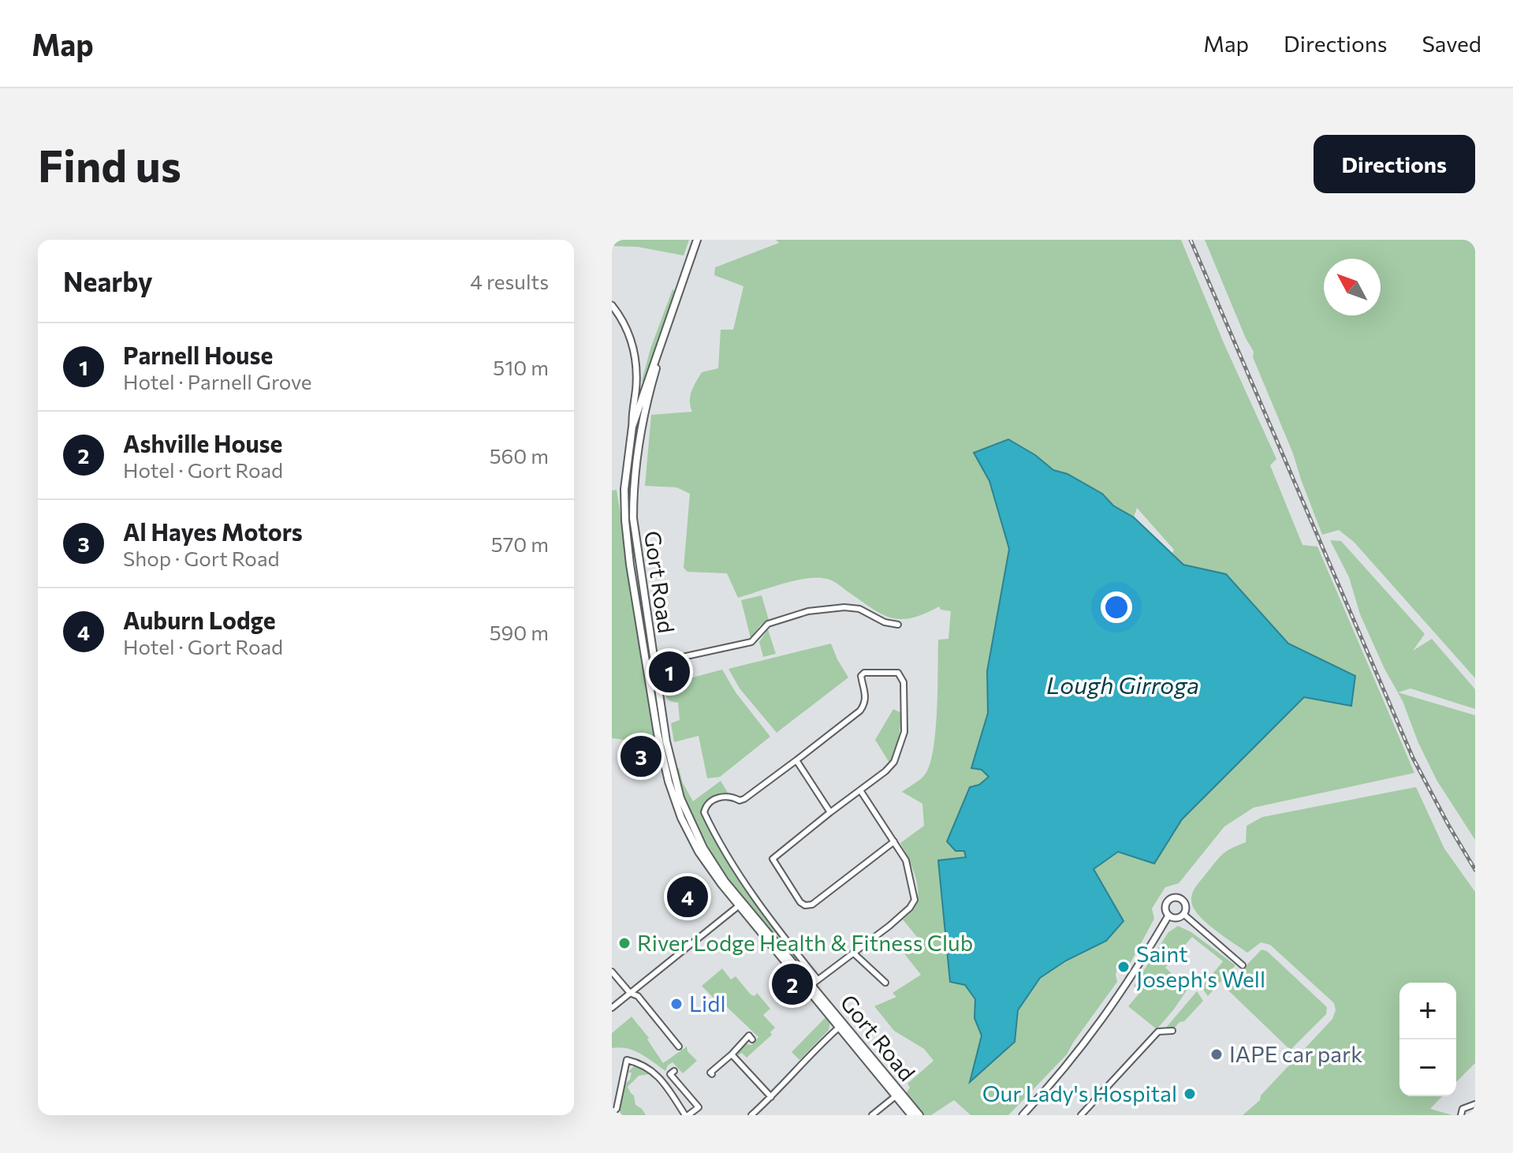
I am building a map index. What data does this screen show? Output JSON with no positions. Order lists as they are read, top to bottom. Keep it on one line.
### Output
{"streets":{"main road":["Gort Road"]},"water":["Lough Girroga"],"places":["River Lodge Health & Fitness Club","Saint Joseph's Well","Lidl","IAPE car park","Our Lady's Hospital"],"north":"top left","page":{"header":"Map","nav":["Map","Directions","Saved"],"buttons":"Directions","title":"Find us","heading":["Nearby","4 results"],"list":[{"mark":"1","name":"Parnell House","note":"Hotel · Parnell Grove","value":"510 m"},{"mark":"2","name":"Ashville House","note":"Hotel · Gort Road","value":"560 m"},{"mark":"3","name":"Al Hayes Motors","note":"Shop · Gort Road","value":"570 m"},{"mark":"4","name":"Auburn Lodge","note":"Hotel · Gort Road","value":"590 m"}],"pins":["1","3","4","2"],"map_buttons":["+","−"]}}
